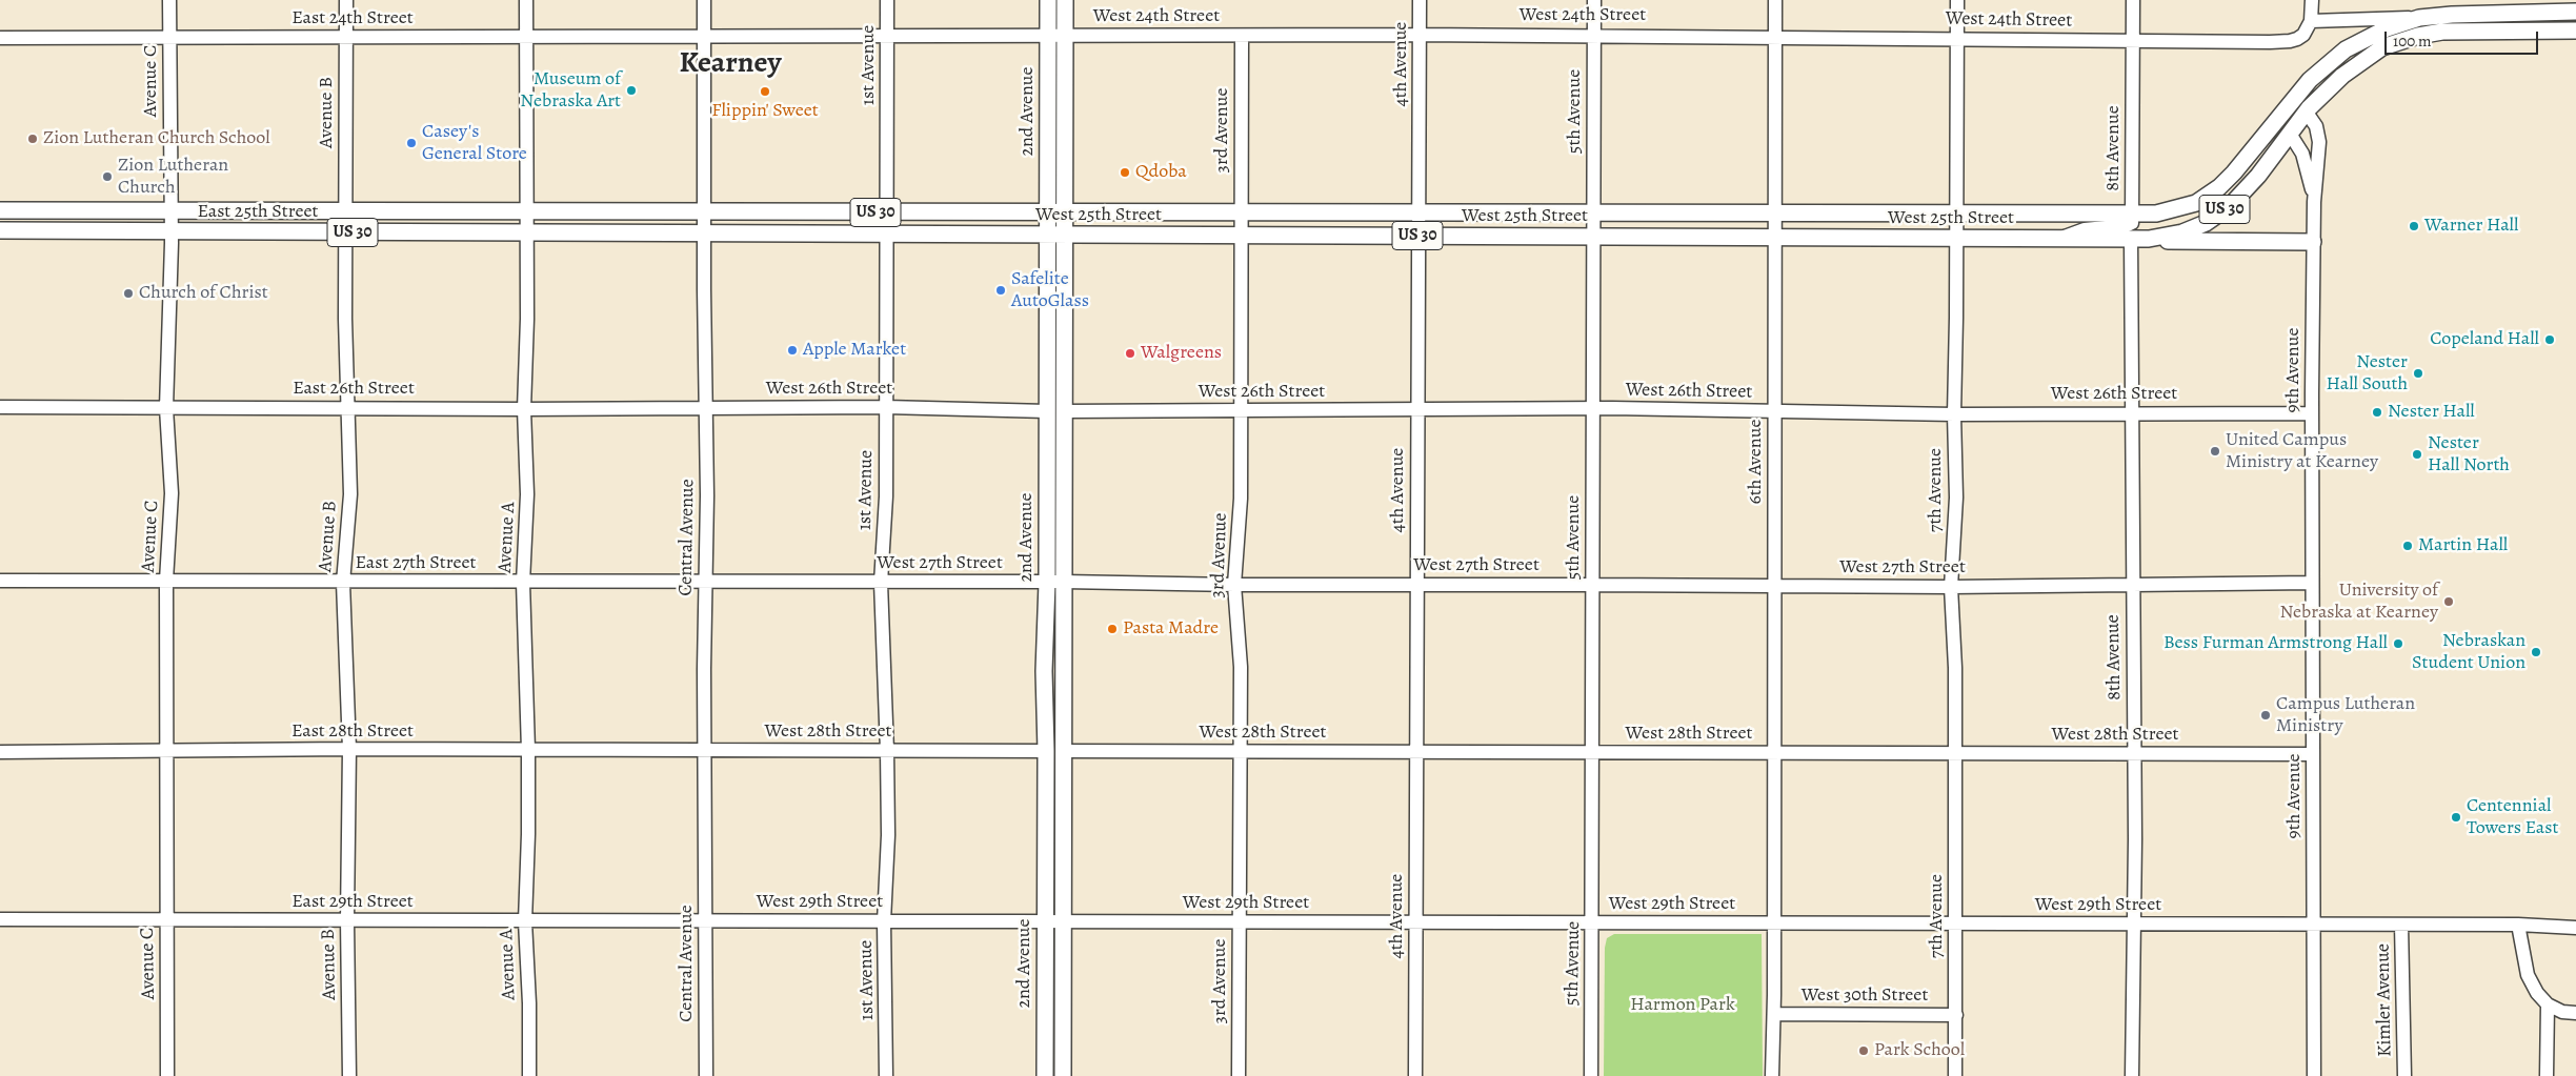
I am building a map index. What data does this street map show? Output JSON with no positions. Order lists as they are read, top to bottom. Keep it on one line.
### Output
{"streets":{"main road":["2nd Avenue","US 30","East 25th Street","West 25th Street"],"street":["West 24th Street","East 24th Street","4th Avenue","1st Avenue","Avenue C","5th Avenue","Avenue B","3rd Avenue","8th Avenue","9th Avenue","East 26th Street","West 26th Street","6th Avenue","7th Avenue","Avenue A","Central Avenue","East 27th Street","West 27th Street","East 28th Street","West 28th Street","East 29th Street","West 29th Street","West 30th Street","Kimler Avenue"]},"crossings":[["West 24th Street","East 24th Street"],["West 24th Street","4th Avenue"],["West 24th Street","1st Avenue"],["West 24th Street","2nd Avenue"],["West 24th Street","5th Avenue"],["West 24th Street","3rd Avenue"],["West 24th Street","8th Avenue"],["West 24th Street","6th Avenue"],["West 24th Street","7th Avenue"],["West 24th Street","Central Avenue"],["East 24th Street","Avenue C"],["East 24th Street","Avenue B"],["East 24th Street","Avenue A"],["East 24th Street","Central Avenue"],["4th Avenue","West 25th Street"],["4th Avenue","West 26th Street"],["4th Avenue","West 27th Street"],["4th Avenue","West 28th Street"],["4th Avenue","West 29th Street"],["1st Avenue","West 25th Street"],["1st Avenue","West 26th Street"],["1st Avenue","West 27th Street"],["1st Avenue","West 28th Street"],["1st Avenue","West 29th Street"],["Avenue C","East 25th Street"],["Avenue C","East 26th Street"],["Avenue C","East 27th Street"],["Avenue C","East 28th Street"],["Avenue C","East 29th Street"],["2nd Avenue","West 25th Street"],["2nd Avenue","West 26th Street"],["2nd Avenue","West 27th Street"],["2nd Avenue","West 28th Street"],["2nd Avenue","West 29th Street"],["5th Avenue","West 25th Street"],["5th Avenue","West 26th Street"],["5th Avenue","West 27th Street"],["5th Avenue","West 28th Street"],["5th Avenue","West 29th Street"],["Avenue B","East 25th Street"],["Avenue B","East 26th Street"],["Avenue B","East 27th Street"],["Avenue B","East 28th Street"],["Avenue B","East 29th Street"],["3rd Avenue","West 25th Street"],["3rd Avenue","West 26th Street"],["3rd Avenue","West 27th Street"],["3rd Avenue","West 28th Street"],["3rd Avenue","West 29th Street"],["8th Avenue","West 25th Street"],["8th Avenue","West 26th Street"],["8th Avenue","West 27th Street"],["8th Avenue","West 28th Street"],["8th Avenue","West 29th Street"],["US 30","West 25th Street"],["US 30","9th Avenue"],["East 25th Street","West 25th Street"],["East 25th Street","Avenue A"],["East 25th Street","Central Avenue"],["West 25th Street","9th Avenue"],["West 25th Street","6th Avenue"],["West 25th Street","7th Avenue"],["West 25th Street","Central Avenue"],["9th Avenue","West 26th Street"],["9th Avenue","West 27th Street"],["9th Avenue","West 28th Street"],["9th Avenue","West 29th Street"],["East 26th Street","West 26th Street"],["East 26th Street","Avenue A"],["East 26th Street","Central Avenue"],["West 26th Street","6th Avenue"],["West 26th Street","7th Avenue"],["West 26th Street","Central Avenue"],["6th Avenue","West 27th Street"],["6th Avenue","West 28th Street"],["6th Avenue","West 29th Street"],["6th Avenue","West 30th Street"],["7th Avenue","West 27th Street"],["7th Avenue","West 28th Street"],["7th Avenue","West 29th Street"],["7th Avenue","West 30th Street"],["Avenue A","East 27th Street"],["Avenue A","East 28th Street"],["Avenue A","East 29th Street"],["Central Avenue","East 27th Street"],["Central Avenue","West 27th Street"],["Central Avenue","East 28th Street"],["Central Avenue","West 28th Street"],["Central Avenue","East 29th Street"],["Central Avenue","West 29th Street"],["East 27th Street","West 27th Street"],["East 28th Street","West 28th Street"],["East 29th Street","West 29th Street"],["West 29th Street","Kimler Avenue"]],"districts":["Kearney"],"parks":["Harmon Park"],"places":["Museum of Nebraska Art","Flippin' Sweet","Zion Lutheran Church School","Casey's General Store","Qdoba","Zion Lutheran Church","Warner Hall","Safelite AutoGlass","Church of Christ","Copeland Hall","Apple Market","Walgreens","Nester Hall South","Nester Hall","United Campus Ministry at Kearney","Nester Hall North","Martin Hall","University of Nebraska at Kearney","Pasta Madre","Bess Furman Armstrong Hall","Nebraskan Student Union","Campus Lutheran Ministry","Centennial Towers East","Park School"],"scale_bar":"100 m"}
